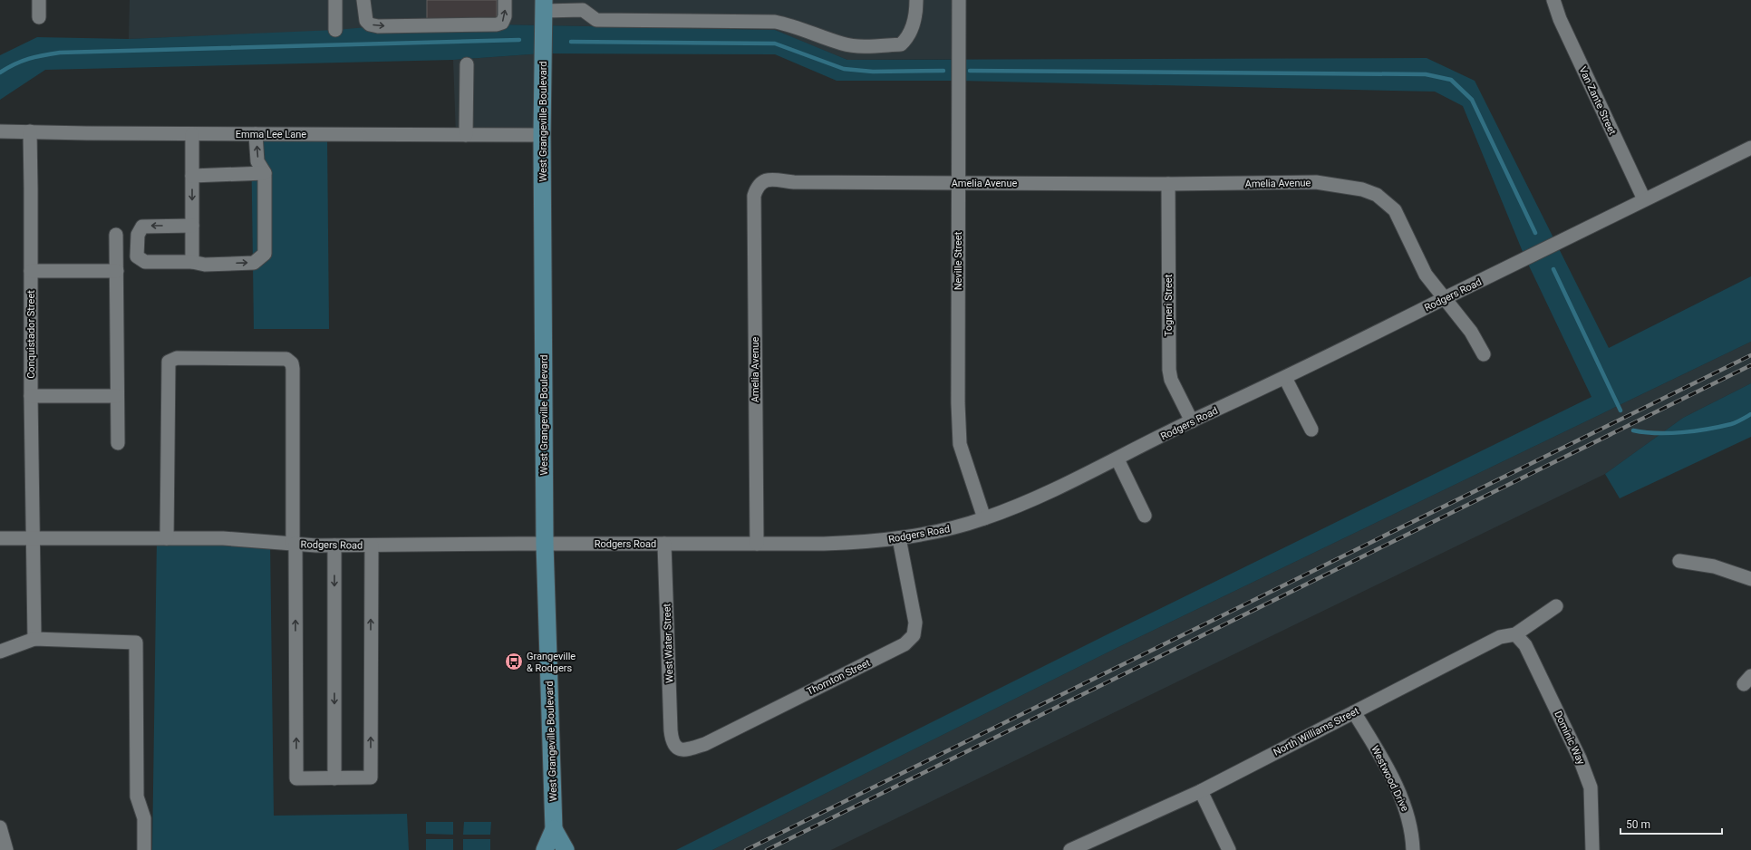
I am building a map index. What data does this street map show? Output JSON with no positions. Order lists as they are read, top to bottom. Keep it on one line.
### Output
{"streets":{"main road":["West Grangeville Boulevard"],"street":["Van Zante Street","Emma Lee Lane","Amelia Avenue","Neville Street","Rodgers Road","Togneri Street","Conquistador Street","West Water Street","Thornton Street","North Williams Street","Dominic Way","Westwood Drive"]},"crossings":[["Van Zante Street","Rodgers Road"],["West Grangeville Boulevard","Emma Lee Lane"],["West Grangeville Boulevard","Rodgers Road"],["Emma Lee Lane","Conquistador Street"],["Amelia Avenue","Neville Street"],["Amelia Avenue","Rodgers Road"],["Amelia Avenue","Togneri Street"],["Neville Street","Rodgers Road"],["Rodgers Road","Togneri Street"],["Rodgers Road","Conquistador Street"],["Rodgers Road","West Water Street"],["Rodgers Road","Thornton Street"],["West Water Street","Thornton Street"],["North Williams Street","Dominic Way"],["North Williams Street","Westwood Drive"]],"places":{"bus stop":["Grangeville & Rodgers"]},"scale_bar":"50 m"}
